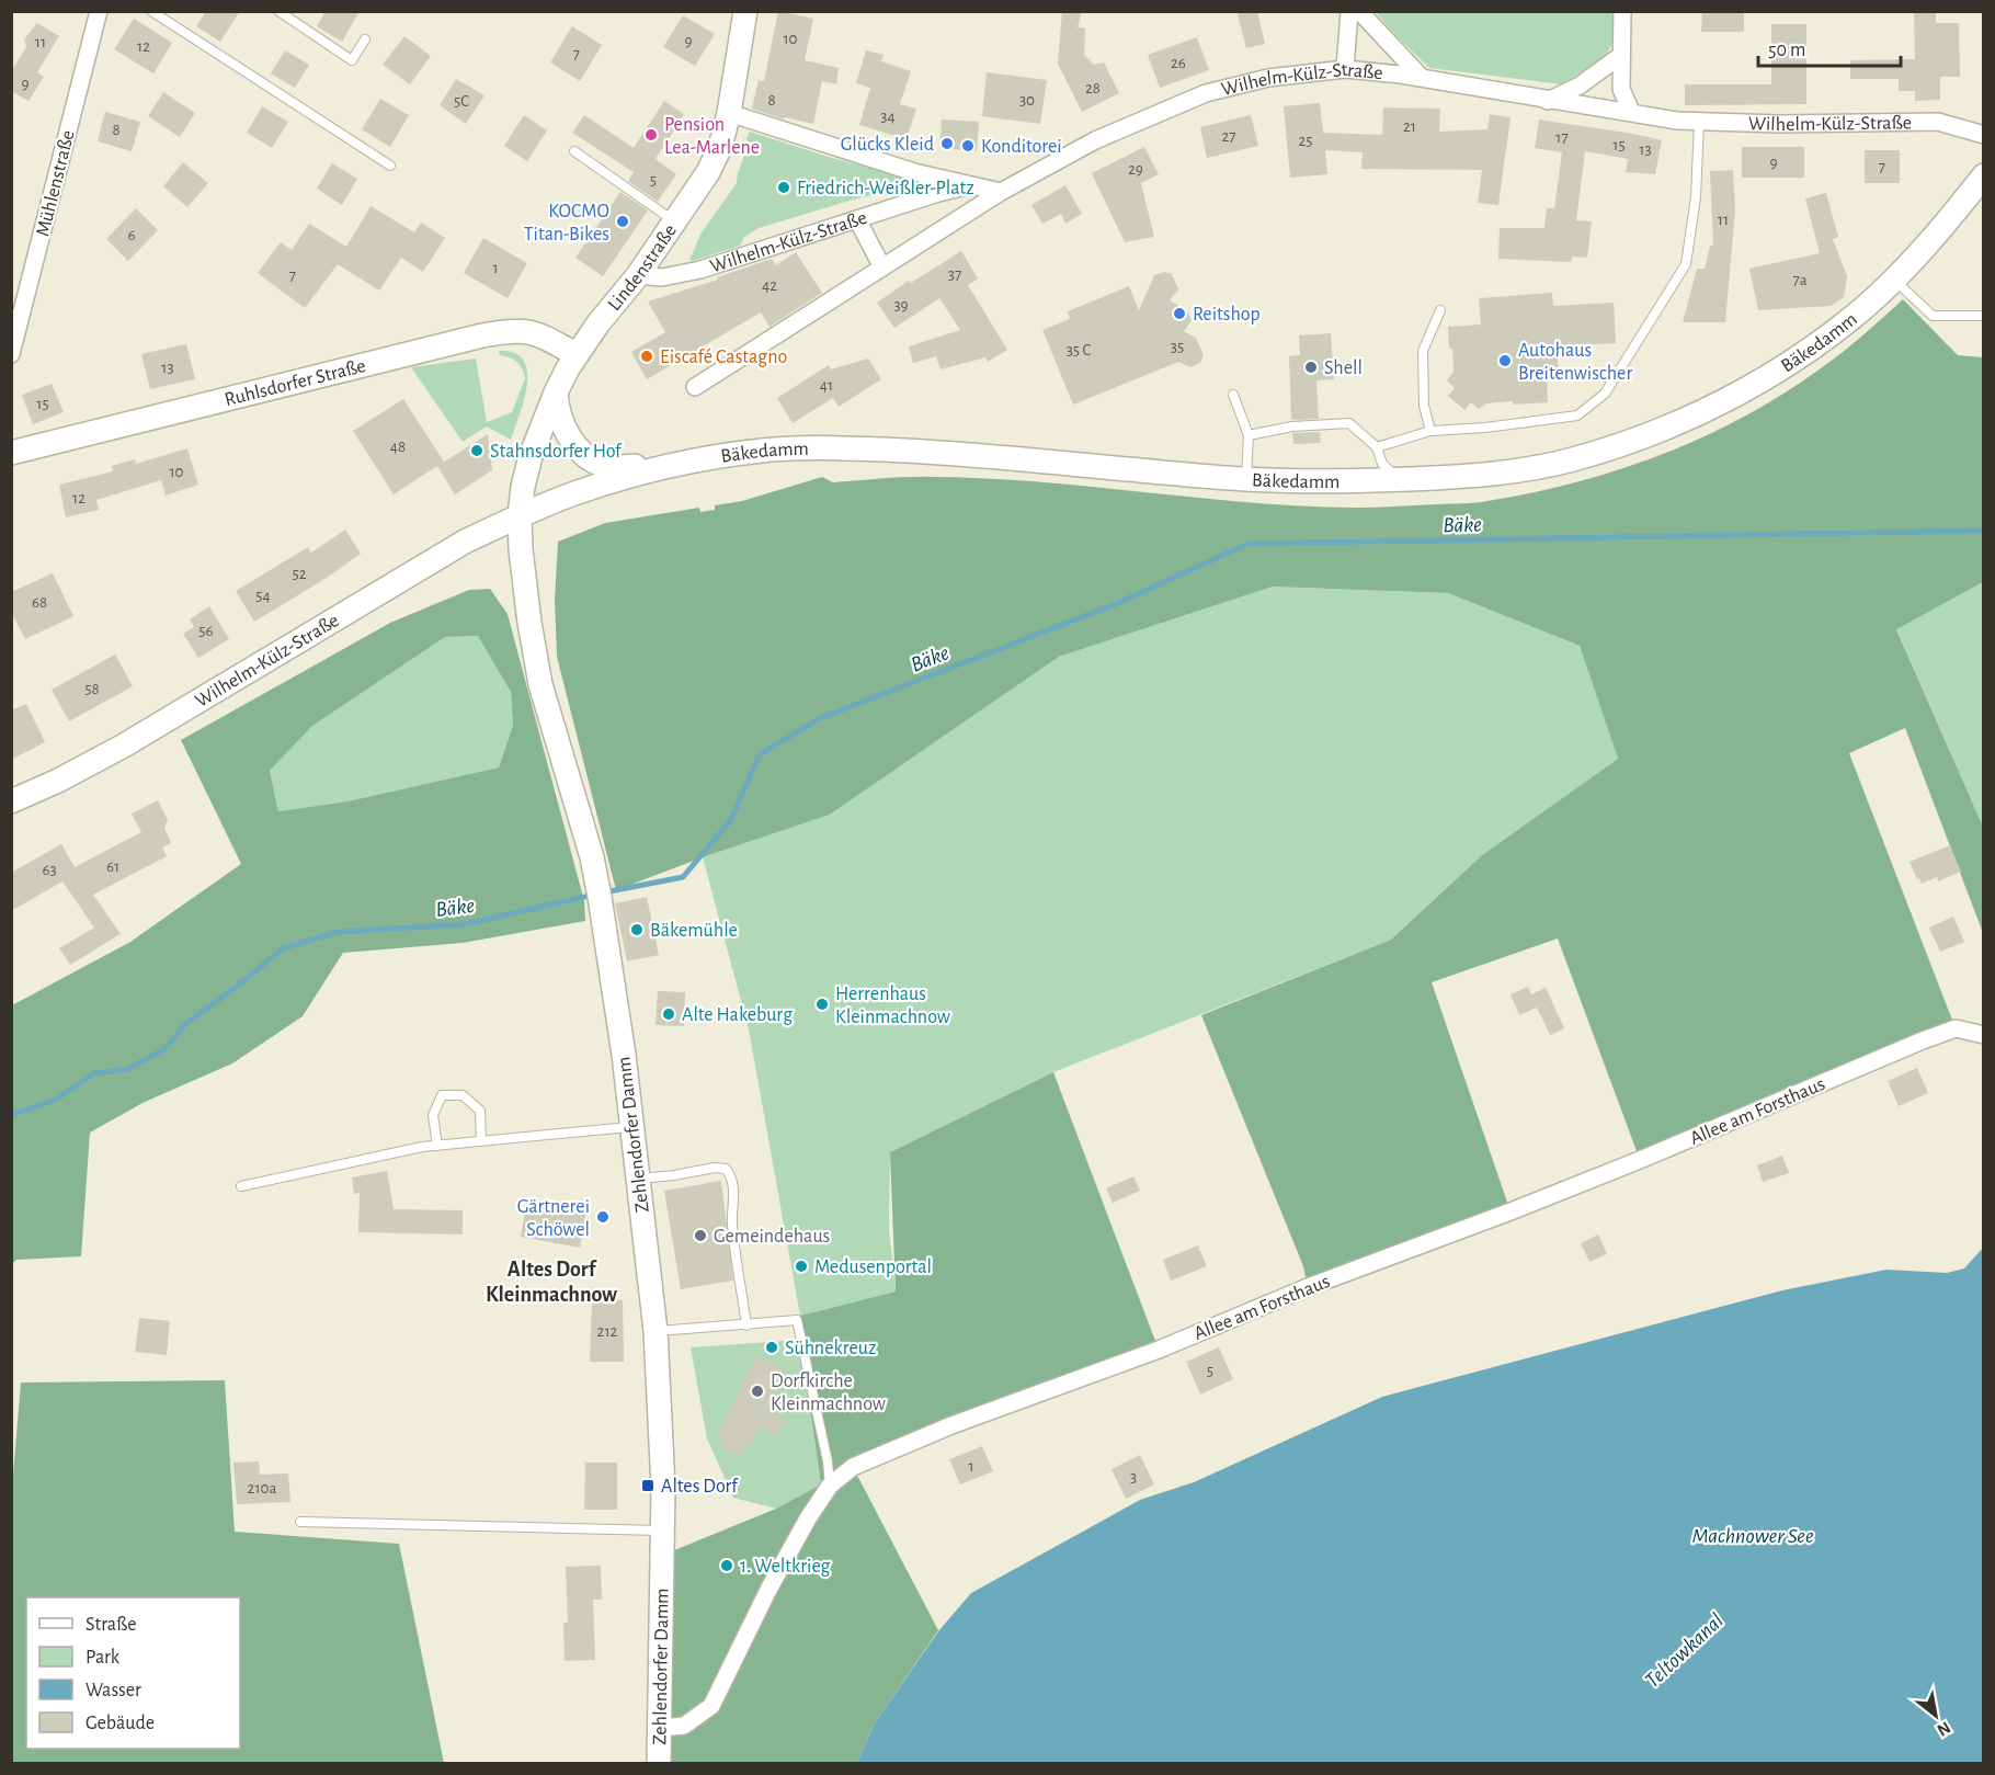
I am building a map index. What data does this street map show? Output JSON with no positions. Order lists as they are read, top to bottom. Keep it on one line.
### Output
{"streets":{"street":["Wilhelm-Külz-Straße","Mühlenstraße","Lindenstraße","Bäkedamm","Ruhlsdorfer Straße","Allee am Forsthaus","Zehlendorfer Damm"]},"crossings":[["Wilhelm-Külz-Straße","Lindenstraße"],["Wilhelm-Külz-Straße","Bäkedamm"],["Wilhelm-Külz-Straße","Zehlendorfer Damm"],["Lindenstraße","Bäkedamm"],["Lindenstraße","Ruhlsdorfer Straße"],["Lindenstraße","Zehlendorfer Damm"],["Bäkedamm","Zehlendorfer Damm"],["Allee am Forsthaus","Zehlendorfer Damm"]],"districts":["Altes Dorf Kleinmachnow"],"water":["Bäke","Machnower See","Teltowkanal"],"places":{"other":["Pension Lea-Marlene","Glücks Kleid","Konditorei","Friedrich-Weißler-Platz","KOCMO Titan-Bikes","Reitshop","Eiscafé Castagno","Autohaus Breitenwischer","Shell","Stahnsdorfer Hof","Bäkemühle","Herrenhaus Kleinmachnow","Alte Hakeburg","Gärtnerei Schöwel","Gemeindehaus","Medusenportal","Sühnekreuz","Dorfkirche Kleinmachnow","1. Weltkrieg"],"transit":["Altes Dorf"]},"house_numbers":["10","9","11","12","7","26","9","28","8","30","5C","34","21","8","27","17","25","15","13","9","7","29","5","11","6","1","37","7","7a","42","39","35","35 C","13","41","15","48","10","12","52","54","68","56","58","61","63","212","5","1","3","210a"],"legend":["Straße","Park","Wasser","Gebäude"],"scale_bar":"50 m","north":"bottom right"}
